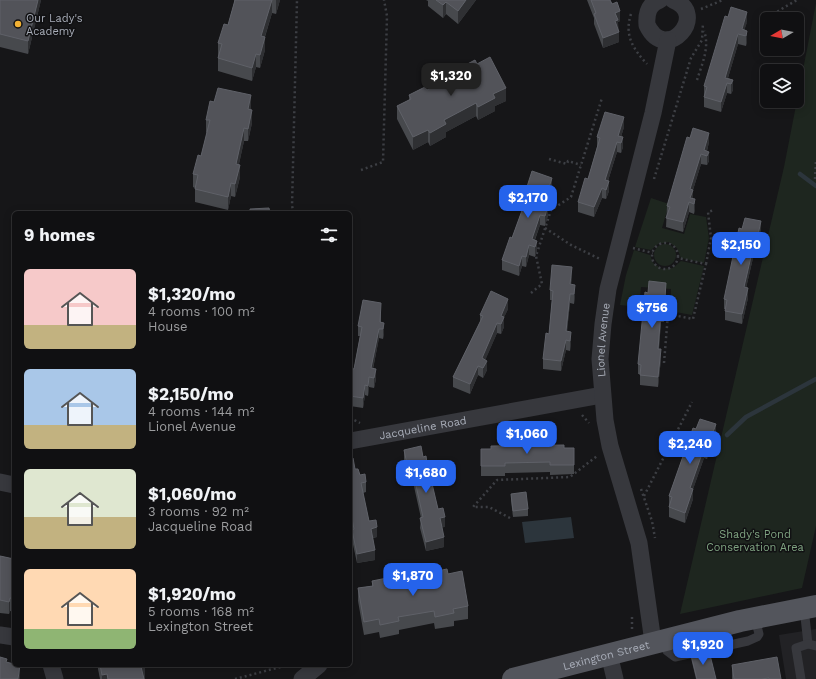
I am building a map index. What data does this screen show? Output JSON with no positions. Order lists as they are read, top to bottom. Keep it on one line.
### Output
{"streets":{"main road":["Lexington Street"],"street":["Lionel Avenue","Jacqueline Road"]},"crossings":[["Lionel Avenue","Jacqueline Road"],["Lionel Avenue","Lexington Street"]],"parks":["Shady's Pond Conservation Area"],"places":["Our Lady's Academy"],"north":"left","page":{"price":["$1,320","$2,170","$2,150","$756","$1,060","$2,240","$1,680","$1,870","$1,920"],"heading":"9 homes","list":[{"name":"$1,320/mo","note":"4 rooms · 100 m² · House"},{"name":"$2,150/mo","note":"4 rooms · 144 m² · Lionel Avenue"},{"name":"$1,060/mo","note":"3 rooms · 92 m² · Jacqueline Road"},{"name":"$1,920/mo","note":"5 rooms · 168 m² · Lexington Street"}]}}
